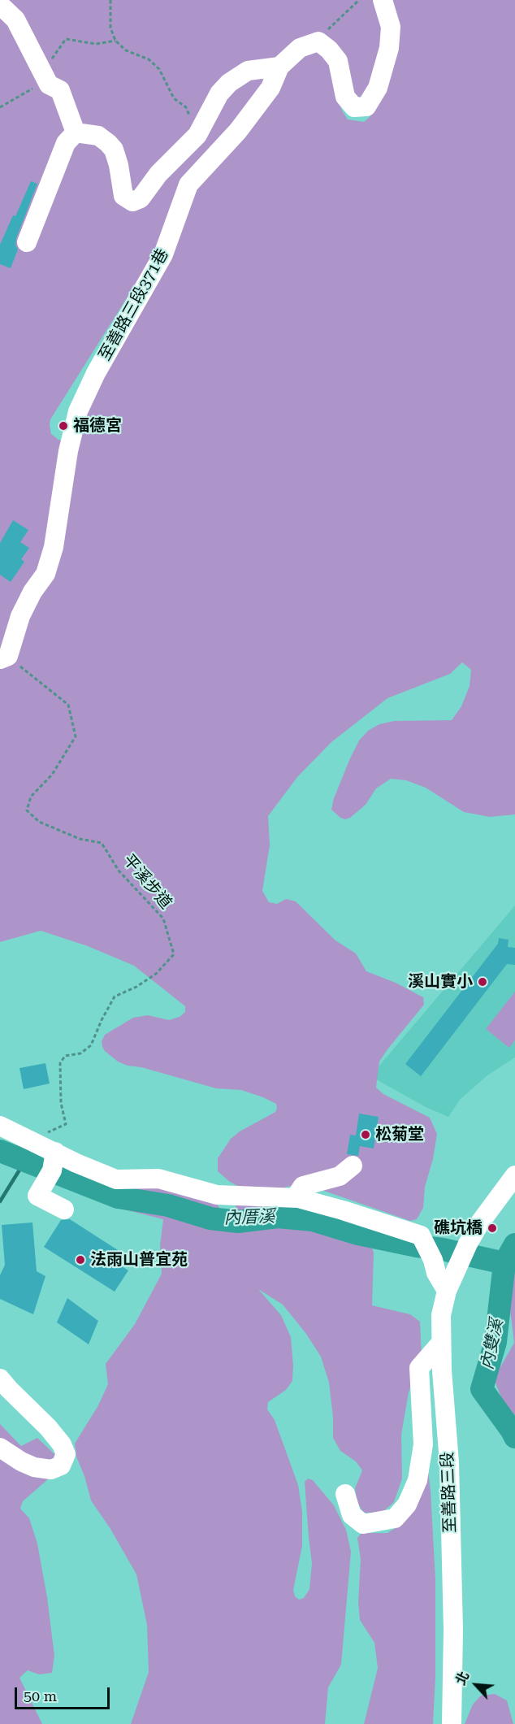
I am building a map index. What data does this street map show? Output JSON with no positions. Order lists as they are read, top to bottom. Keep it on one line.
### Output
{"streets":{"street":["至善路三段371巷","至善路三段"],"path":["平溪步道"]},"crossings":[["至善路三段371巷","平溪步道"]],"water":["內厝溪","內雙溪"],"places":["福德宮","溪山實小","松菊堂","礁坑橋","法雨山普宜苑"],"scale_bar":"50 m","north":"top left"}
